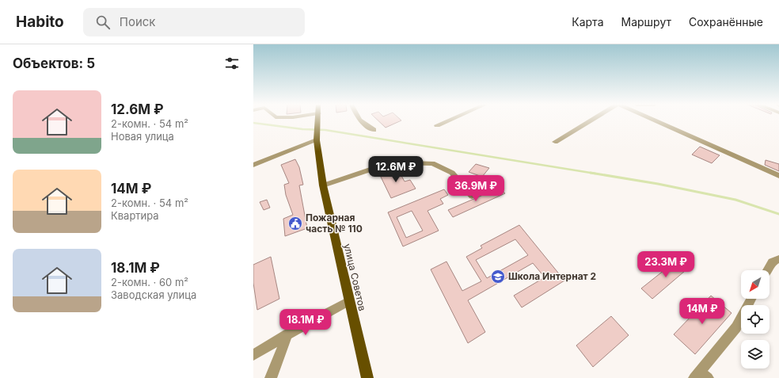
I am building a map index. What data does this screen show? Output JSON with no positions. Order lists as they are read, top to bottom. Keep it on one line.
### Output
{"streets":{"main road":["улица Советов"]},"places":{"public building":["Пожарная часть № 110"],"school or university":["Школа Интернат 2"]},"north":"bottom left","page":{"header":"Habito","search":"Поиск","nav":["Карта","Маршрут","Сохранённые"],"heading":"Объектов: 5","list":[{"name":"12.6M ₽","note":"2-комн. · 54 m² · Новая улица"},{"name":"14M ₽","note":"2-комн. · 54 m² · Квартира"},{"name":"18.1M ₽","note":"2-комн. · 60 m² · Заводская улица"}],"price":["12.6M ₽","36.9M ₽","23.3M ₽","14M ₽","18.1M ₽"]}}
